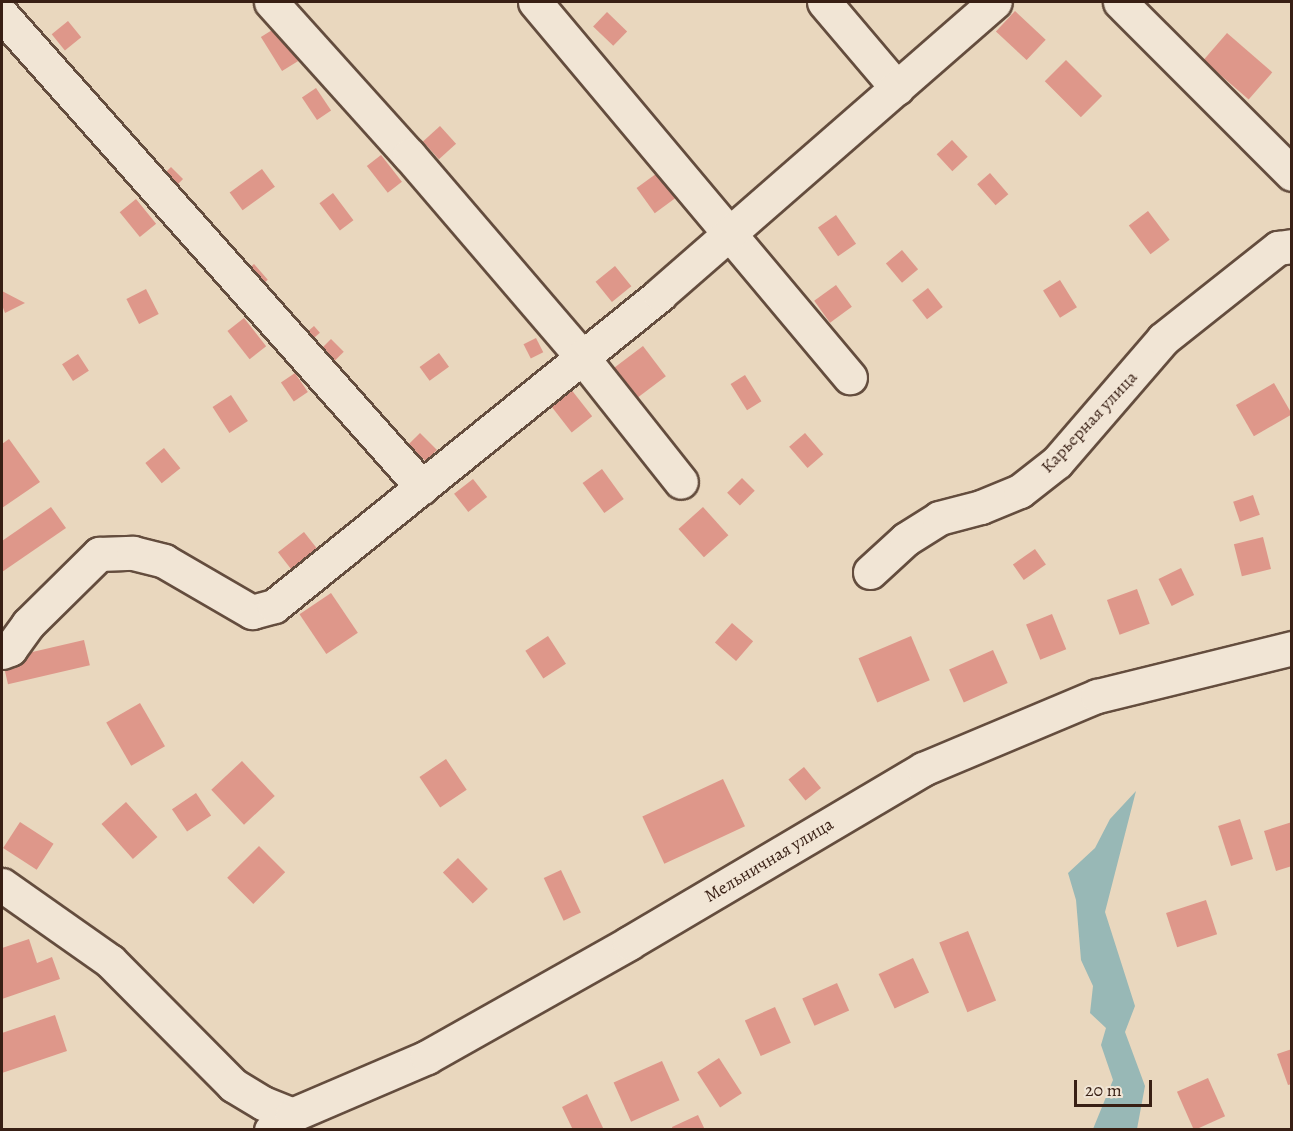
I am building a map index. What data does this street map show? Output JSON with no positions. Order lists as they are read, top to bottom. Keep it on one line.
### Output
{"streets":{"street":["Карьерная улица","Мельничная улица"]},"scale_bar":"20 m"}
